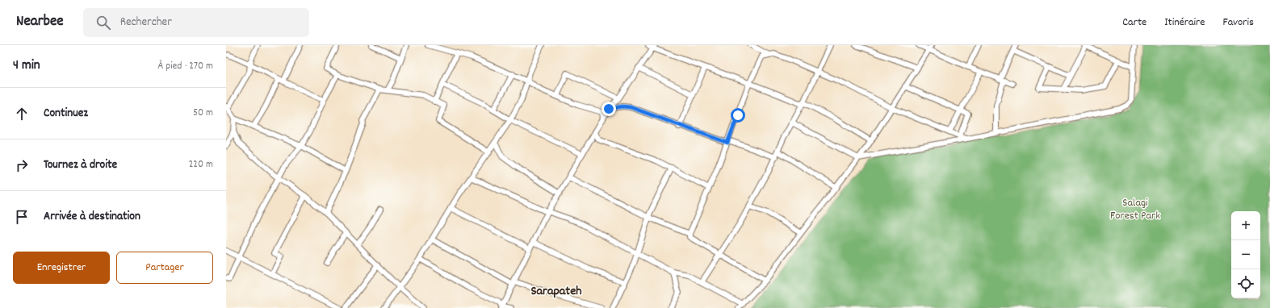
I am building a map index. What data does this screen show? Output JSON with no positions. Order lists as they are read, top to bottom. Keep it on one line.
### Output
{"districts":["Sarapateh"],"parks":["Salagi Forest Park"],"page":{"header":"Nearbee","search":"Rechercher","nav":["Carte","Itinéraire","Favoris"],"heading":["4 min","À pied · 270 m"],"list":[["Continuez","50 m"],["Tournez à droite","220 m"],"Arrivée à destination"],"map_buttons":["+","−"],"buttons":["Enregistrer","Partager"]}}
